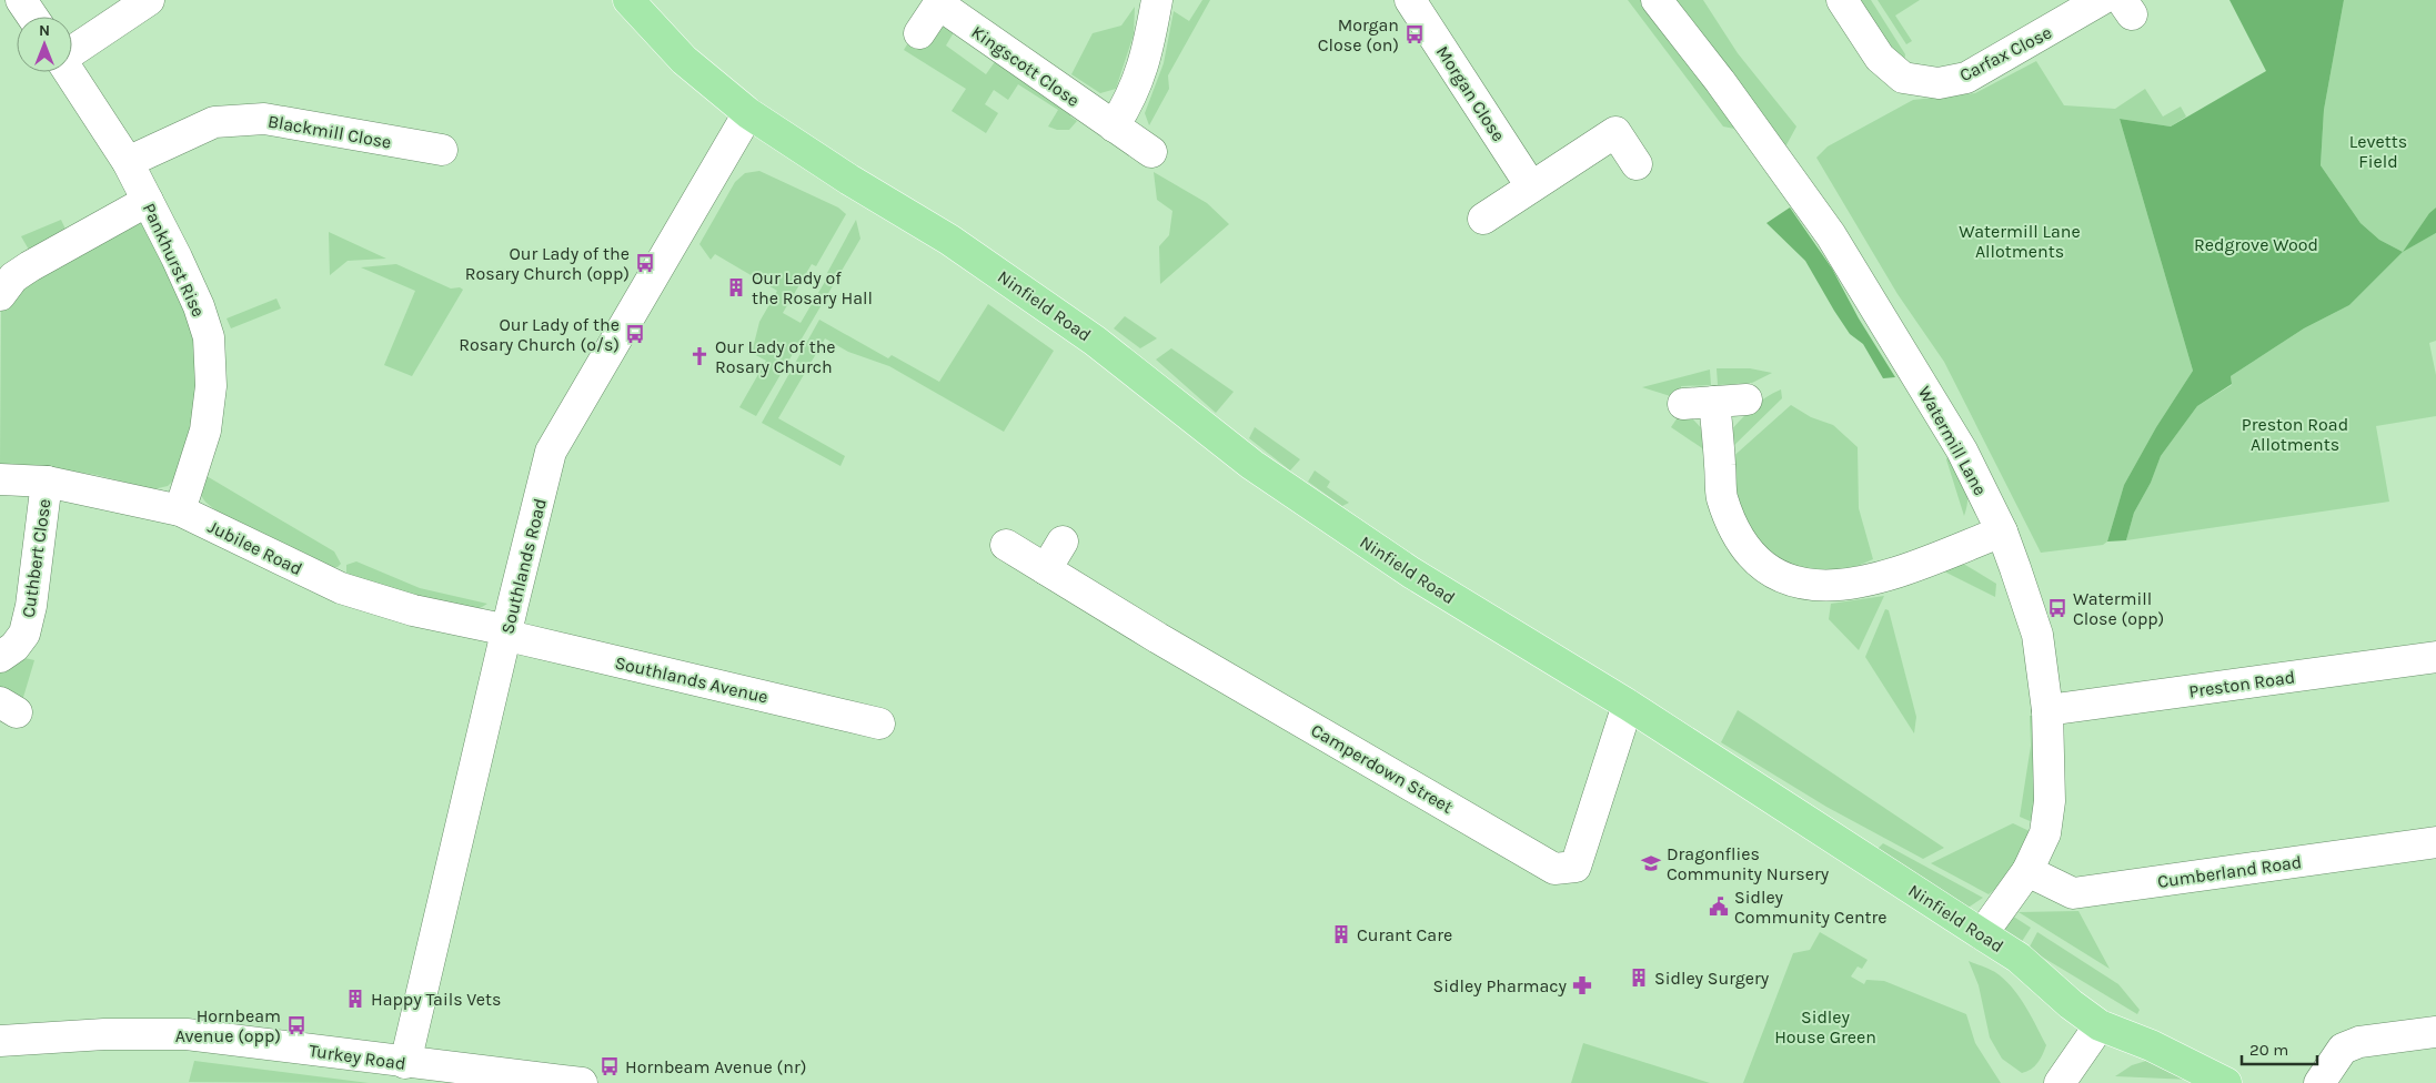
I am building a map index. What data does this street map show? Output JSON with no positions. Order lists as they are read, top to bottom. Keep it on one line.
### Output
{"streets":{"main road":["Ninfield Road"],"street":["Carfax Close","Kingscott Close","Morgan Close","Blackmill Close","Pankhurst Rise","Watermill Lane","Jubilee Road","Cuthbert Close","Southlands Road","Southlands Avenue","Preston Road","Camperdown Street","Cumberland Road","Turkey Road"]},"crossings":[["Blackmill Close","Pankhurst Rise"],["Pankhurst Rise","Jubilee Road"],["Ninfield Road","Watermill Lane"],["Ninfield Road","Southlands Road"],["Ninfield Road","Camperdown Street"],["Watermill Lane","Preston Road"],["Watermill Lane","Cumberland Road"],["Jubilee Road","Cuthbert Close"],["Jubilee Road","Southlands Road"],["Jubilee Road","Southlands Avenue"],["Southlands Road","Southlands Avenue"],["Southlands Road","Turkey Road"]],"parks":["Levetts Field","Watermill Lane Allotments","Redgrove Wood","Preston Road Allotments","Sidley House Green"],"places":{"bus stop":["Morgan Close (on)","Our Lady of the Rosary Church (opp)","Our Lady of the Rosary Church (o/s)","Watermill Close (opp)","Hornbeam Avenue (opp)","Hornbeam Avenue (nr)"],"building":["Our Lady of the Rosary Hall","Curant Care","Sidley Surgery","Happy Tails Vets"],"church":["Our Lady of the Rosary Church"],"school or university":["Dragonflies Community Nursery"],"public building":["Sidley Community Centre"],"pharmacy":["Sidley Pharmacy"]},"scale_bar":"20 m","north":"top"}
